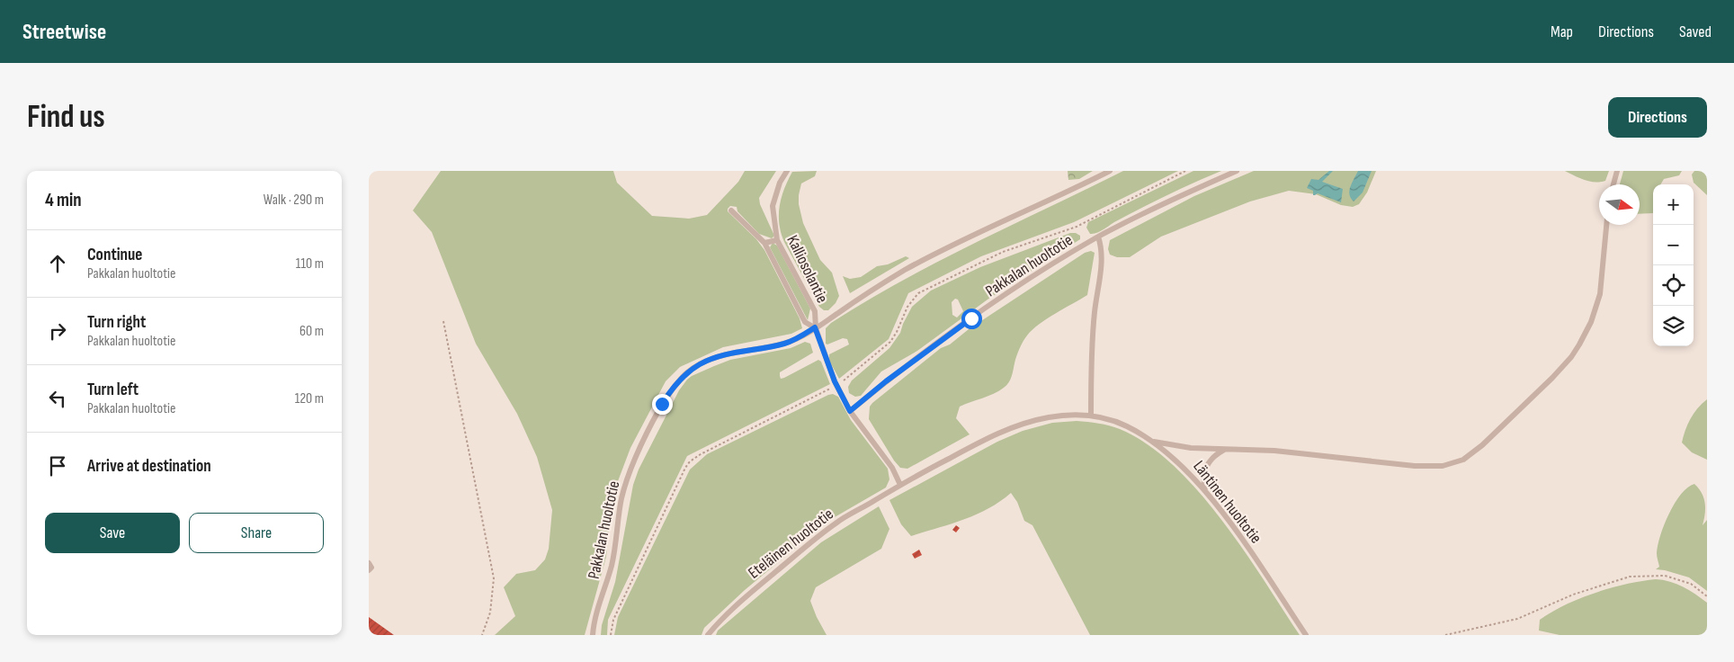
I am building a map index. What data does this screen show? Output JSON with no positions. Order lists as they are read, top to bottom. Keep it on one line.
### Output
{"streets":{"lane":["Pakkalan huoltotie","Kalliosolantie","Läntinen huoltotie","Eteläinen huoltotie"]},"crossings":[["Pakkalan huoltotie","Kalliosolantie"],["Läntinen huoltotie","Eteläinen huoltotie"]],"north":"right","page":{"header":"Streetwise","nav":["Map","Directions","Saved"],"buttons":["Directions",["Save","Share"]],"title":"Find us","heading":["4 min","Walk · 290 m"],"map_buttons":["+","−"],"list":[["Continue","Pakkalan huoltotie","110 m"],["Turn right","Pakkalan huoltotie","60 m"],["Turn left","Pakkalan huoltotie","120 m"],"Arrive at destination"]}}
